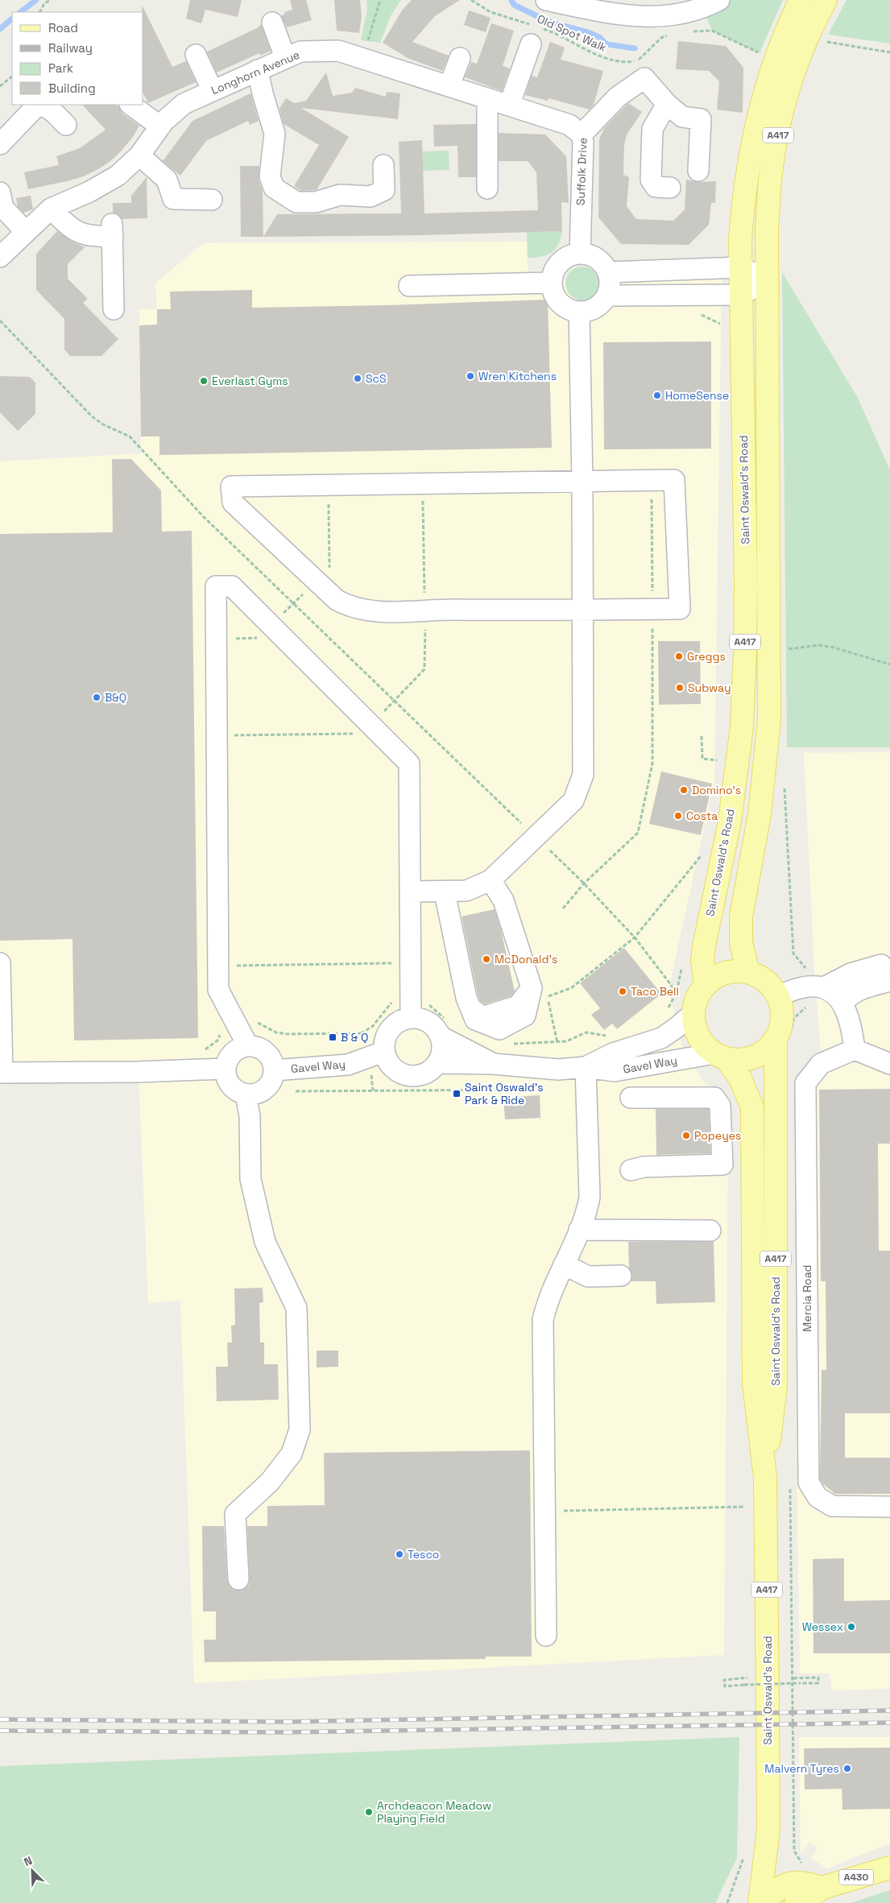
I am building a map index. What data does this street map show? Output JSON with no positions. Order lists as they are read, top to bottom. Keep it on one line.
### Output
{"streets":{"main road":["A417","Saint Oswald's Road","A430"],"street":["Longhorn Avenue","Suffolk Drive","Gavel Way","Mercia Road"],"path":["Old Spot Walk"]},"crossings":[["Longhorn Avenue","Suffolk Drive"],["A417","Saint Oswald's Road"],["A417","Gavel Way"],["Saint Oswald's Road","Gavel Way"]],"places":{"other":["Wren Kitchens","ScS","Everlast Gyms","HomeSense","Greggs","Subway","B&Q","Domino's","Costa","McDonald's","Taco Bell","Popeyes","Tesco","Wessex","Malvern Tyres","Archdeacon Meadow Playing Field"],"transit":["B & Q","Saint Oswald's Park & Ride"]},"legend":["Road","Railway","Park","Building"],"north":"top left"}
